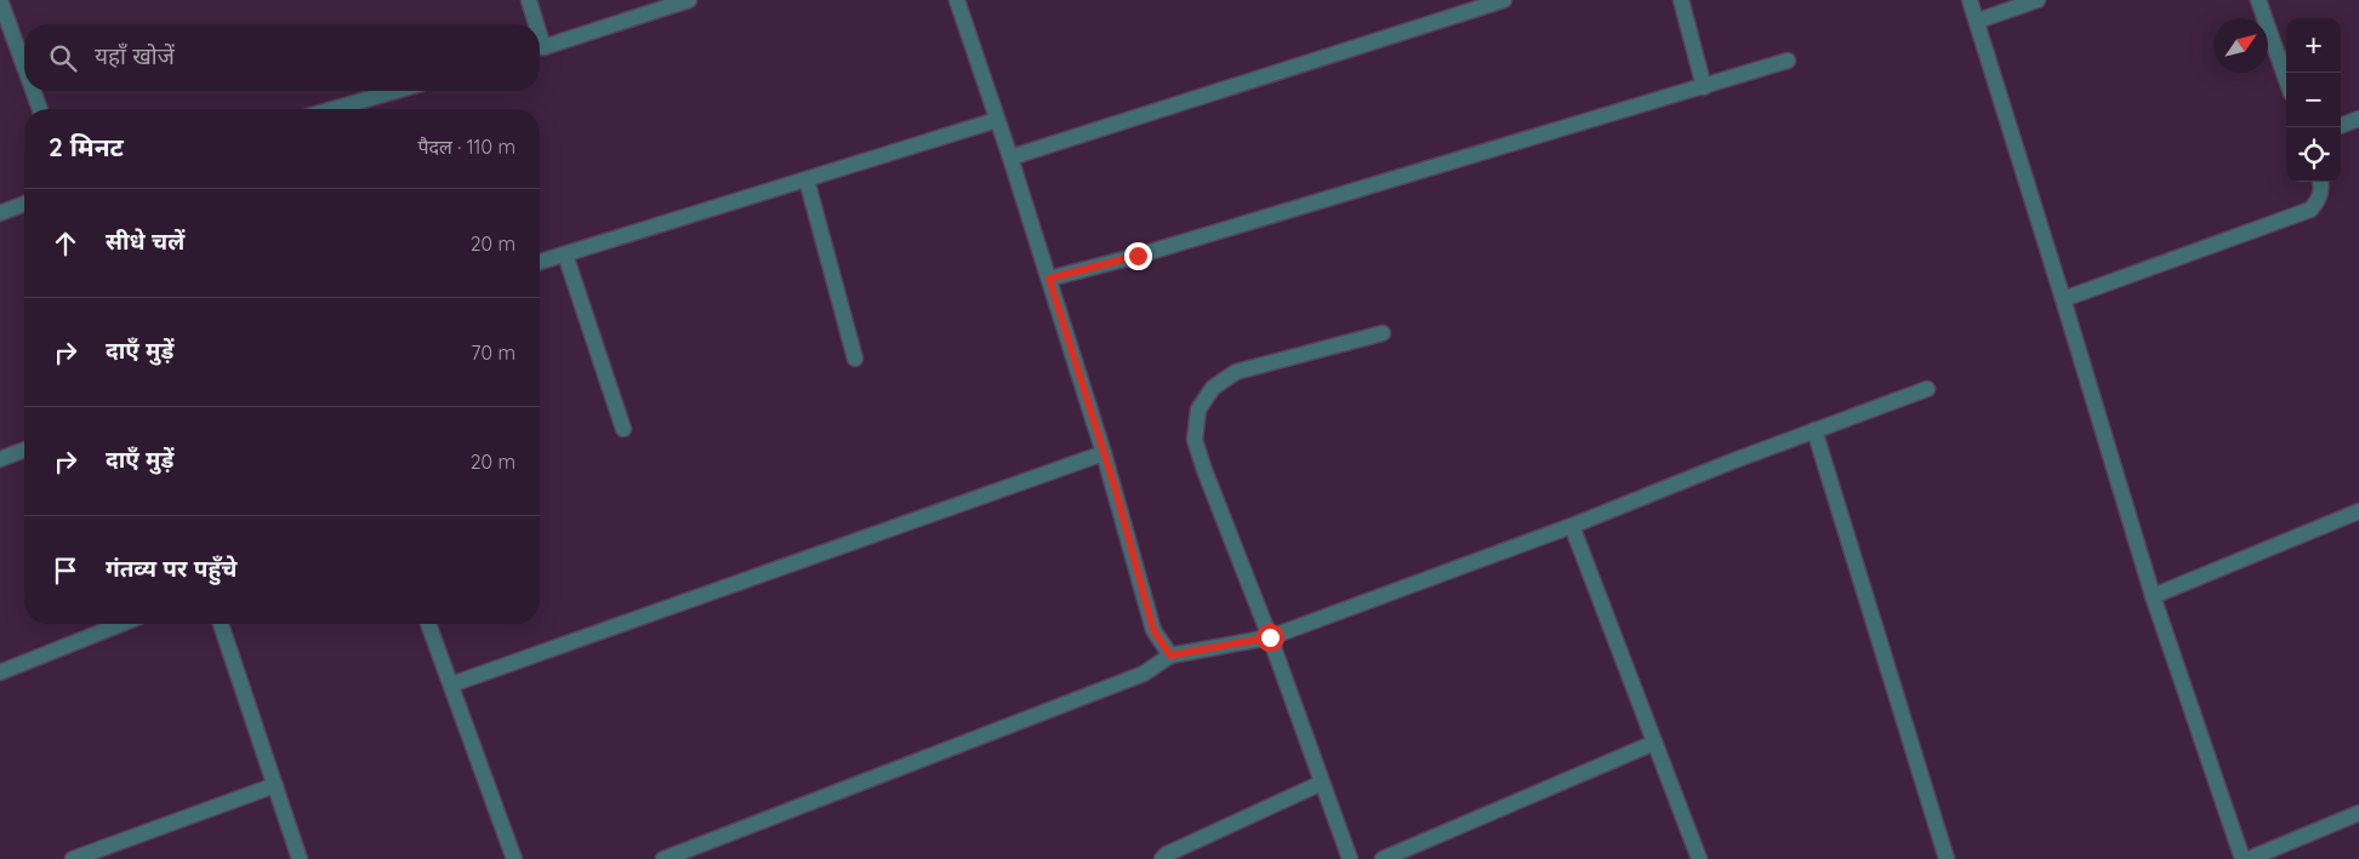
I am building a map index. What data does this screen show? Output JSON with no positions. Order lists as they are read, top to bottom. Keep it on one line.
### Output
{"north":"top right","page":{"map_buttons":["+","−"],"search":"यहाँ खोजें","heading":["2 मिनट","पैदल · 110 m"],"list":[["सीधे चलें","20 m"],["दाएँ मुड़ें","70 m"],["दाएँ मुड़ें","20 m"],"गंतव्य पर पहुँचे"]}}
